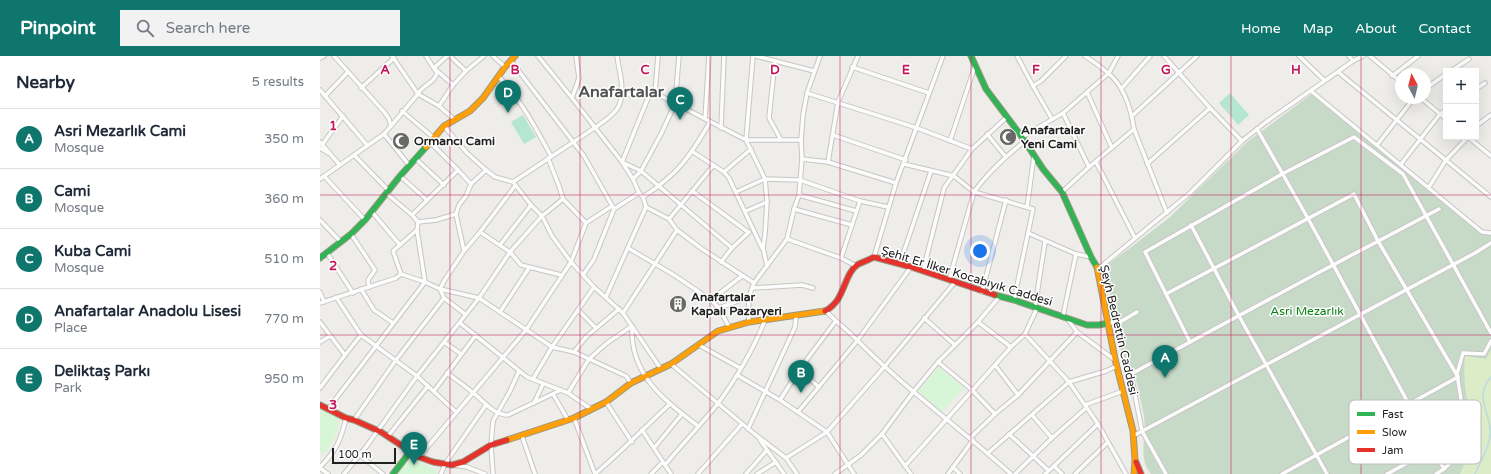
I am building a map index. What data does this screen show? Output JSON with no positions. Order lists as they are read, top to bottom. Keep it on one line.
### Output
{"streets":{"main road":["Şehit Er İlker Kocabıyık Caddesi","Şeyh Bedrettin Caddesi"]},"crossings":[["Şehit Er İlker Kocabıyık Caddesi","Şeyh Bedrettin Caddesi"]],"districts":["Anafartalar"],"parks":["Asri Mezarlık"],"places":{"mosque":["Anafartalar Yeni Cami","Ormancı Cami"],"building":["Anafartalar Kapalı Pazaryeri"]},"legend":["Fast","Slow","Jam"],"scale_bar":"100 m","north":"top","page":{"header":"Pinpoint","search":"Search here","nav":["Home","Map","About","Contact"],"heading":["Nearby","5 results"],"map_buttons":["+","−"],"pins":["D","C","A","B","E"],"list":[{"mark":"A","name":"Asri Mezarlık Cami","note":"Mosque","value":"350 m"},{"mark":"B","name":"Cami","note":"Mosque","value":"360 m"},{"mark":"C","name":"Kuba Cami","note":"Mosque","value":"510 m"},{"mark":"D","name":"Anafartalar Anadolu Lisesi","note":"Place","value":"770 m"},{"mark":"E","name":"Deliktaş Parkı","note":"Park","value":"950 m"}],"scale":"100 m"},"grid":{"columns":["A","B","C","D","E","F","G","H"],"rows":["1","2","3"]}}
